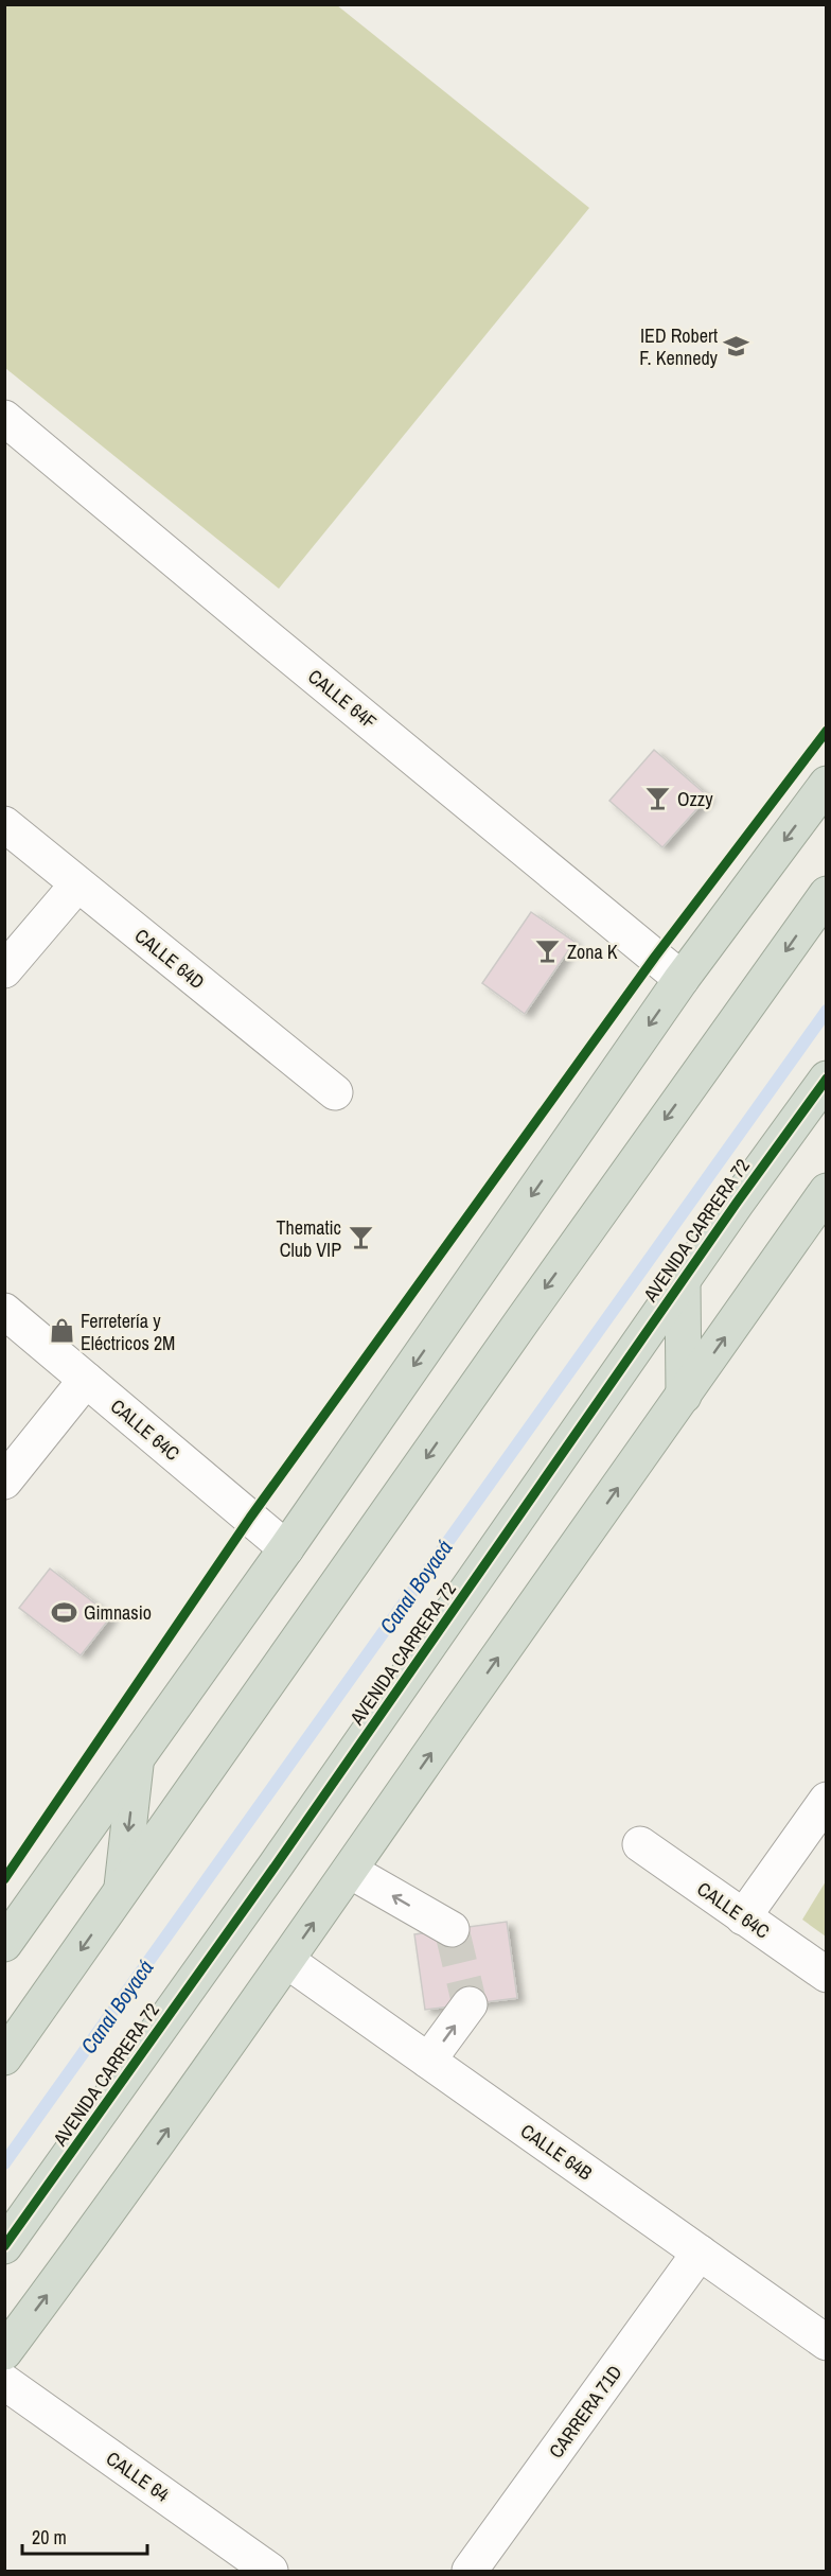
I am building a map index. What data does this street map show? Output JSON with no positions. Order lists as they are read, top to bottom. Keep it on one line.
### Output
{"streets":{"highway":["AVENIDA CARRERA 72"],"street":["CALLE 64F","CALLE 64D","CALLE 64C","CALLE 64B","CARRERA 71D","CALLE 64"]},"crossings":[["CALLE 64B","CARRERA 71D"]],"water":["Canal Boyacá"],"places":{"school or university":["IED Robert F. Kennedy"],"bar":["Ozzy","Zona K","Thematic Club VIP"],"shop":["Ferretería y Eléctricos 2M"],"sports":["Gimnasio"]},"scale_bar":"20 m"}
